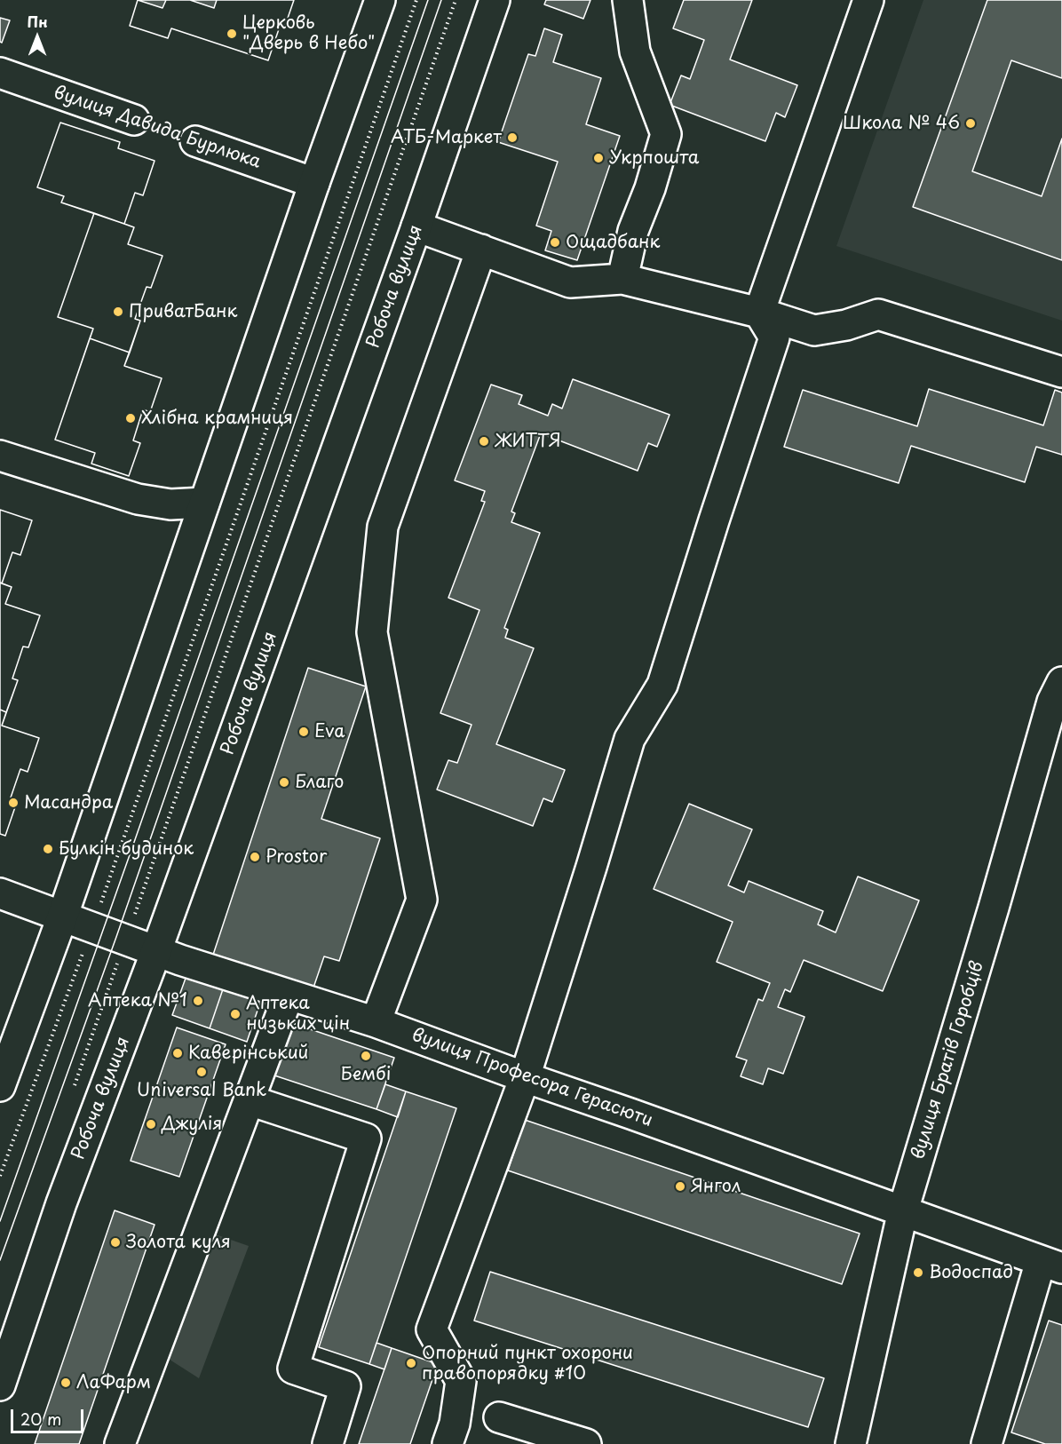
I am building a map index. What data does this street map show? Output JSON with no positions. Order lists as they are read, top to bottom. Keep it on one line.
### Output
{"streets":{"main road":["вулиця Давида Бурлюка","Робоча вулиця","вулиця Братів Горобців","вулиця Професора Герасюти"]},"crossings":[["Робоча вулиця","вулиця Професора Герасюти"],["вулиця Братів Горобців","вулиця Професора Герасюти"]],"places":["Церковь \"Дверь в Небо\"","Школа № 46","АТБ-Маркет","Укрпошта","Ощадбанк","ПриватБанк","Хлібна крамниця","ЖИТТЯ","Eva","Благо","Масандра","Булкін будинок","Prostor","Аптека №1","Аптека низьких цін","Каверінський","Бембі","Universal Bank","Джулія","Янгол","Золота куля","Водоспад","Опорний пункт охорони правопорядку #10","ЛаФарм"],"scale_bar":"20 m","north":"top"}
